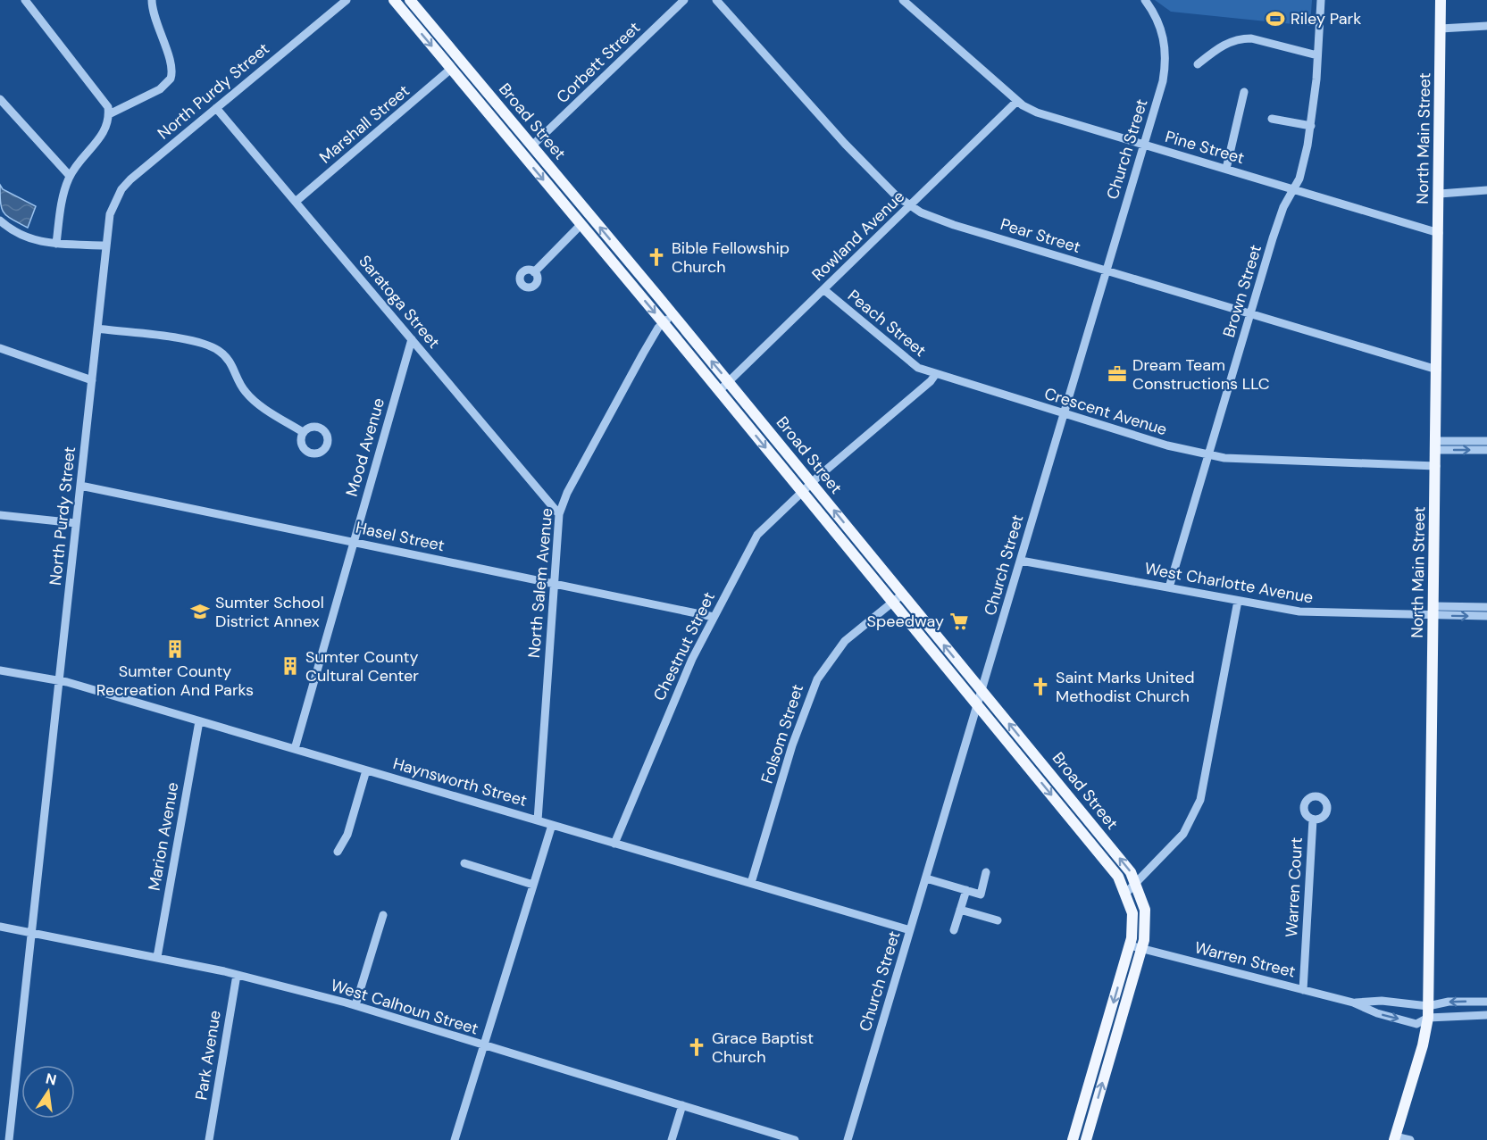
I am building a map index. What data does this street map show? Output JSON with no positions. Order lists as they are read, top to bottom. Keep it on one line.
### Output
{"streets":{"main road":["Broad Street","North Main Street"],"street":["Corbett Street","North Purdy Street","Marshall Street","Pine Street","Church Street","Rowland Avenue","Pear Street","Brown Street","Saratoga Street","Peach Street","Crescent Avenue","Mood Avenue","Hasel Street","North Salem Avenue","West Charlotte Avenue","Chestnut Street","Folsom Street","Haynsworth Street","Marion Avenue","Warren Court","Warren Street","West Calhoun Street","Park Avenue"]},"crossings":[["Corbett Street","Broad Street"],["North Purdy Street","Saratoga Street"],["North Purdy Street","Hasel Street"],["North Purdy Street","Haynsworth Street"],["North Purdy Street","West Calhoun Street"],["Broad Street","Marshall Street"],["Broad Street","Church Street"],["Broad Street","Rowland Avenue"],["Broad Street","North Salem Avenue"],["Broad Street","Chestnut Street"],["Broad Street","Folsom Street"],["Broad Street","Warren Street"],["Marshall Street","Saratoga Street"],["North Main Street","Pine Street"],["North Main Street","Pear Street"],["North Main Street","Crescent Avenue"],["North Main Street","West Charlotte Avenue"],["North Main Street","Warren Street"],["Pine Street","Church Street"],["Pine Street","Rowland Avenue"],["Pine Street","Brown Street"],["Church Street","Pear Street"],["Church Street","Crescent Avenue"],["Church Street","West Charlotte Avenue"],["Church Street","Haynsworth Street"],["Rowland Avenue","Pear Street"],["Rowland Avenue","Peach Street"],["Pear Street","Brown Street"],["Brown Street","Crescent Avenue"],["Brown Street","West Charlotte Avenue"],["Saratoga Street","Mood Avenue"],["Saratoga Street","North Salem Avenue"],["Peach Street","Crescent Avenue"],["Mood Avenue","Hasel Street"],["Mood Avenue","Haynsworth Street"],["Hasel Street","North Salem Avenue"],["Hasel Street","Chestnut Street"],["North Salem Avenue","Haynsworth Street"],["Chestnut Street","Haynsworth Street"],["Folsom Street","Haynsworth Street"],["Haynsworth Street","Marion Avenue"],["Marion Avenue","West Calhoun Street"],["Warren Court","Warren Street"],["West Calhoun Street","Park Avenue"]],"places":{"sports":["Riley Park"],"church":["Bible Fellowship Church","Saint Marks United Methodist Church","Grace Baptist Church"],"office":["Dream Team Constructions LLC"],"school or university":["Sumter School District Annex"],"supermarket":["Speedway"],"building":["Sumter County Recreation And Parks","Sumter County Cultural Center"]},"north":"top"}
